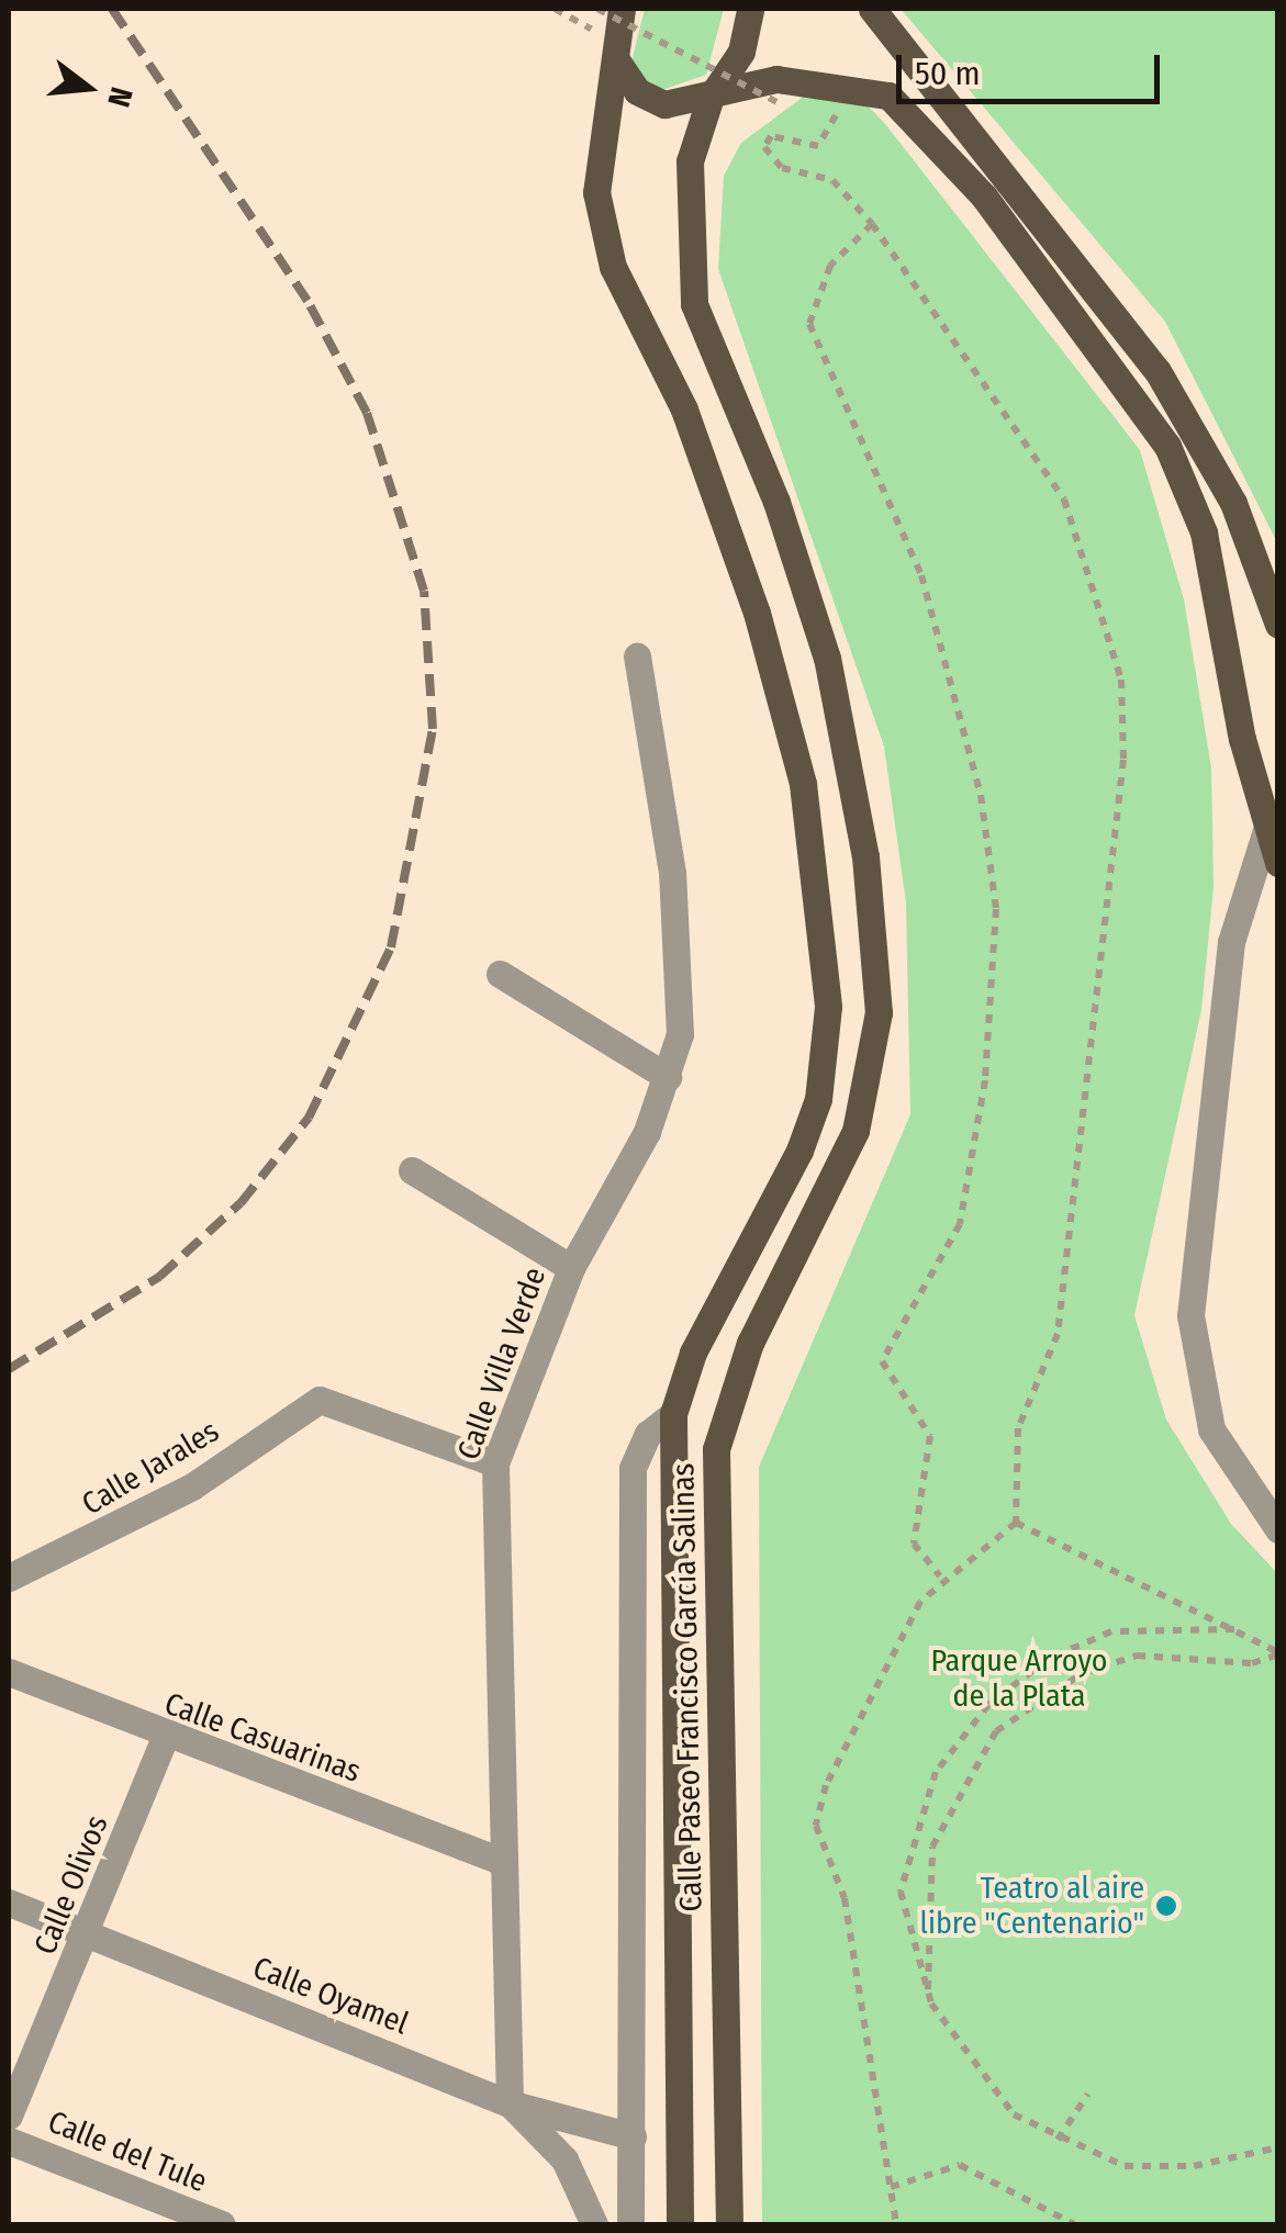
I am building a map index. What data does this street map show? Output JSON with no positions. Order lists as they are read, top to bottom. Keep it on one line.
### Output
{"streets":{"main road":["Calle Paseo Francisco García Salinas"],"street":["Calle Villa Verde","Calle Jarales","Calle Casuarinas","Calle Olivos","Calle Oyamel","Calle del Tule"]},"crossings":[["Calle Villa Verde","Calle Jarales"],["Calle Villa Verde","Calle Casuarinas"],["Calle Villa Verde","Calle Oyamel"],["Calle Casuarinas","Calle Olivos"],["Calle Olivos","Calle Oyamel"]],"parks":["Parque Arroyo de la Plata"],"places":["Teatro al aire libre \"Centenario\""],"scale_bar":"50 m","north":"right"}
